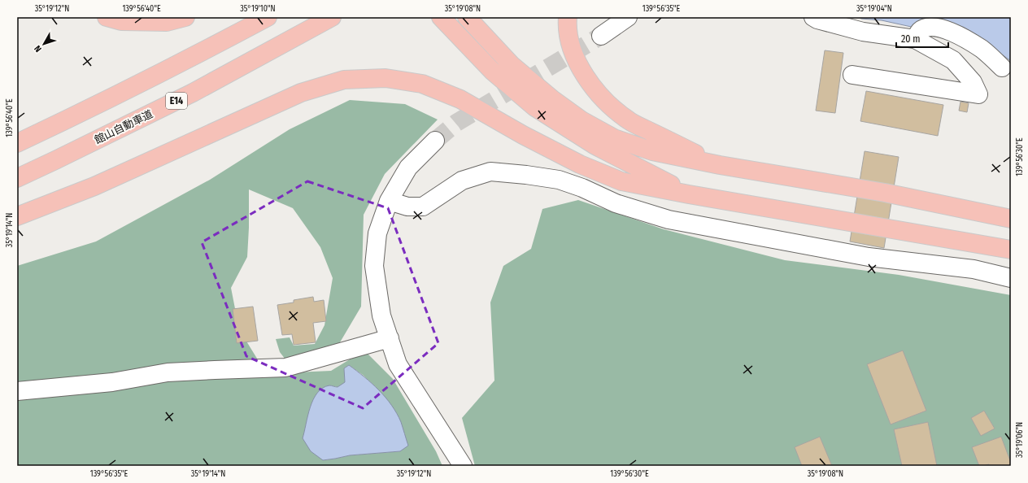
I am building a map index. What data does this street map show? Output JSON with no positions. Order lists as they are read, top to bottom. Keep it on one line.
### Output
{"streets":{"highway":["E14","館山自動車道"]},"scale_bar":"20 m","north":"bottom left","coordinates":["35°19'12\"N","139°56'40\"E","35°19'10\"N","35°19'08\"N","139°56'35\"E","35°19'04\"N","139°56'30\"E","35°19'14\"N","35°19'06\"N"]}
